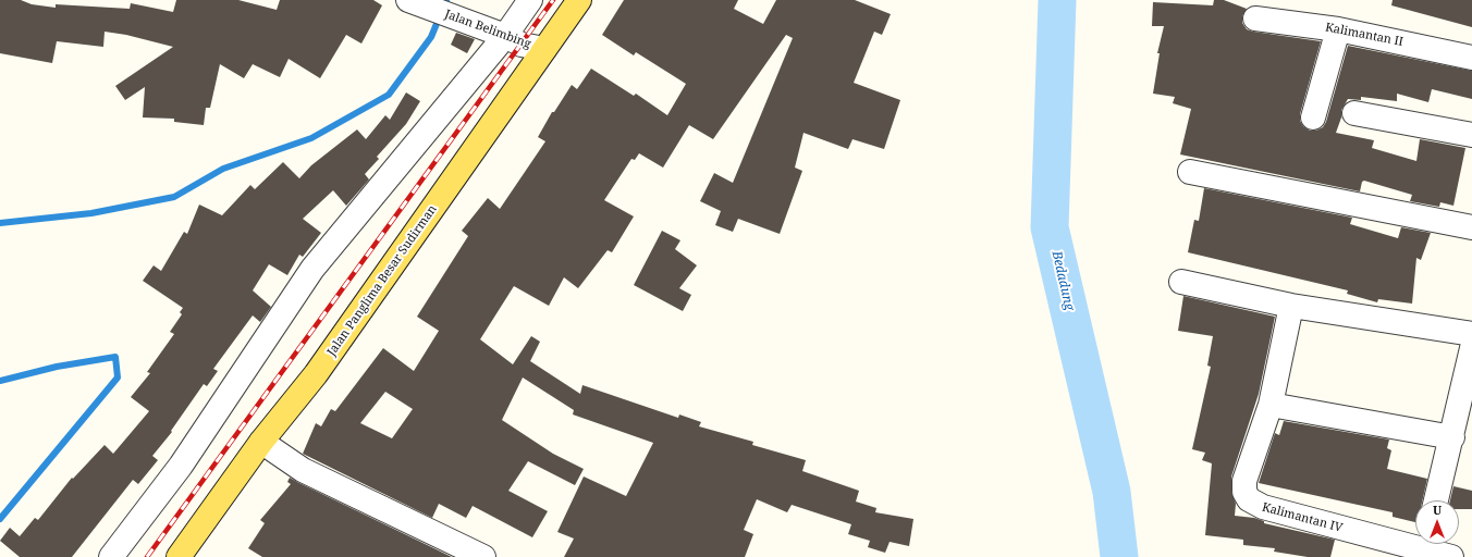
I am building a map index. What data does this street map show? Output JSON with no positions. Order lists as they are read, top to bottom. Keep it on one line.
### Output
{"streets":{"main road":["Jalan Panglima Besar Sudirman"],"street":["Jalan Belimbing","Kalimantan II","Kalimantan IV"]},"crossings":[["Jalan Belimbing","Jalan Panglima Besar Sudirman"]],"water":["Bedadung"],"north":"top"}
